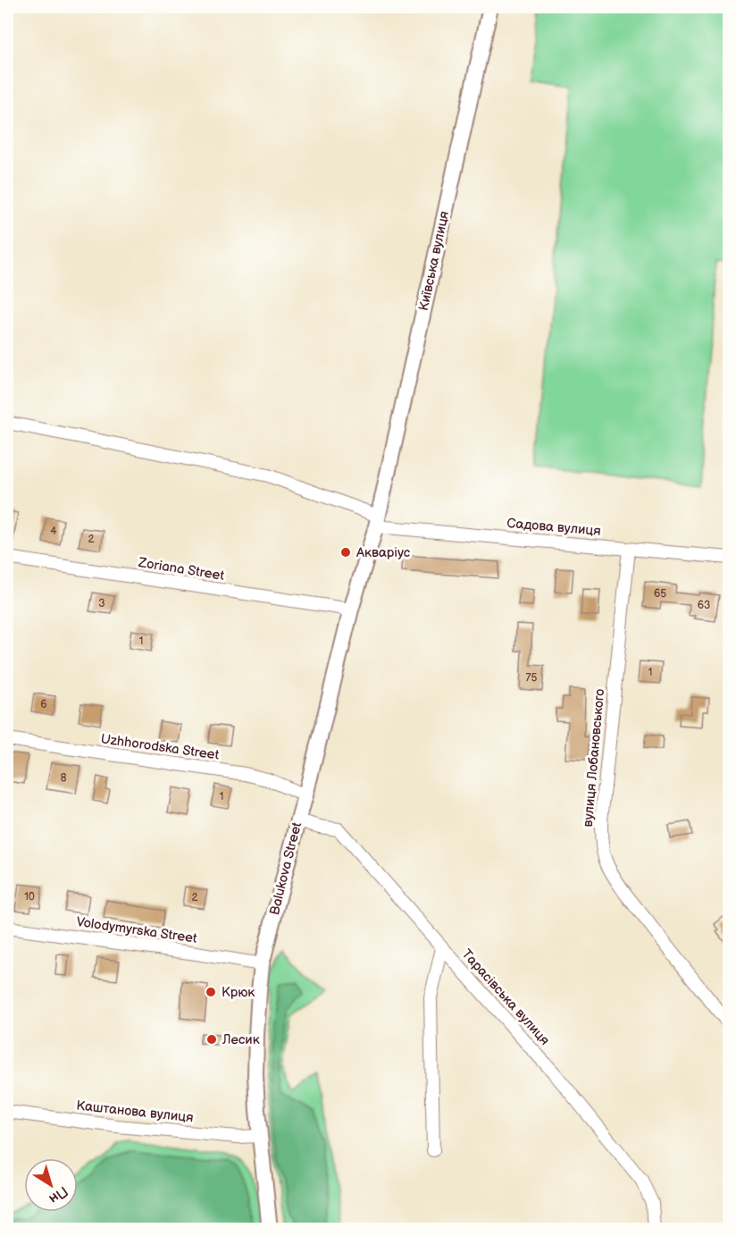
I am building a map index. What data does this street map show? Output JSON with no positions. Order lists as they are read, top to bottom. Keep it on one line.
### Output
{"streets":{"main road":["Київська вулиця","Balukova Street"],"street":["Садова вулиця","Zoriana Street","Uzhhorodska Street","вулиця Лобановського","Volodymyrska Street","Тарасівська вулиця","Каштанова вулиця"]},"crossings":[["Київська вулиця","Садова вулиця"],["Київська вулиця","Balukova Street"],["Садова вулиця","вулиця Лобановського"],["Садова вулиця","Balukova Street"],["Zoriana Street","Balukova Street"],["Uzhhorodska Street","Balukova Street"],["Balukova Street","Volodymyrska Street"],["Balukova Street","Тарасівська вулиця"],["Balukova Street","Каштанова вулиця"]],"places":["Акваріус","Крюк","Лесик"],"house_numbers":["4","2","65","3","63","1","1","75","6","8","1","10","2"],"north":"bottom right"}
